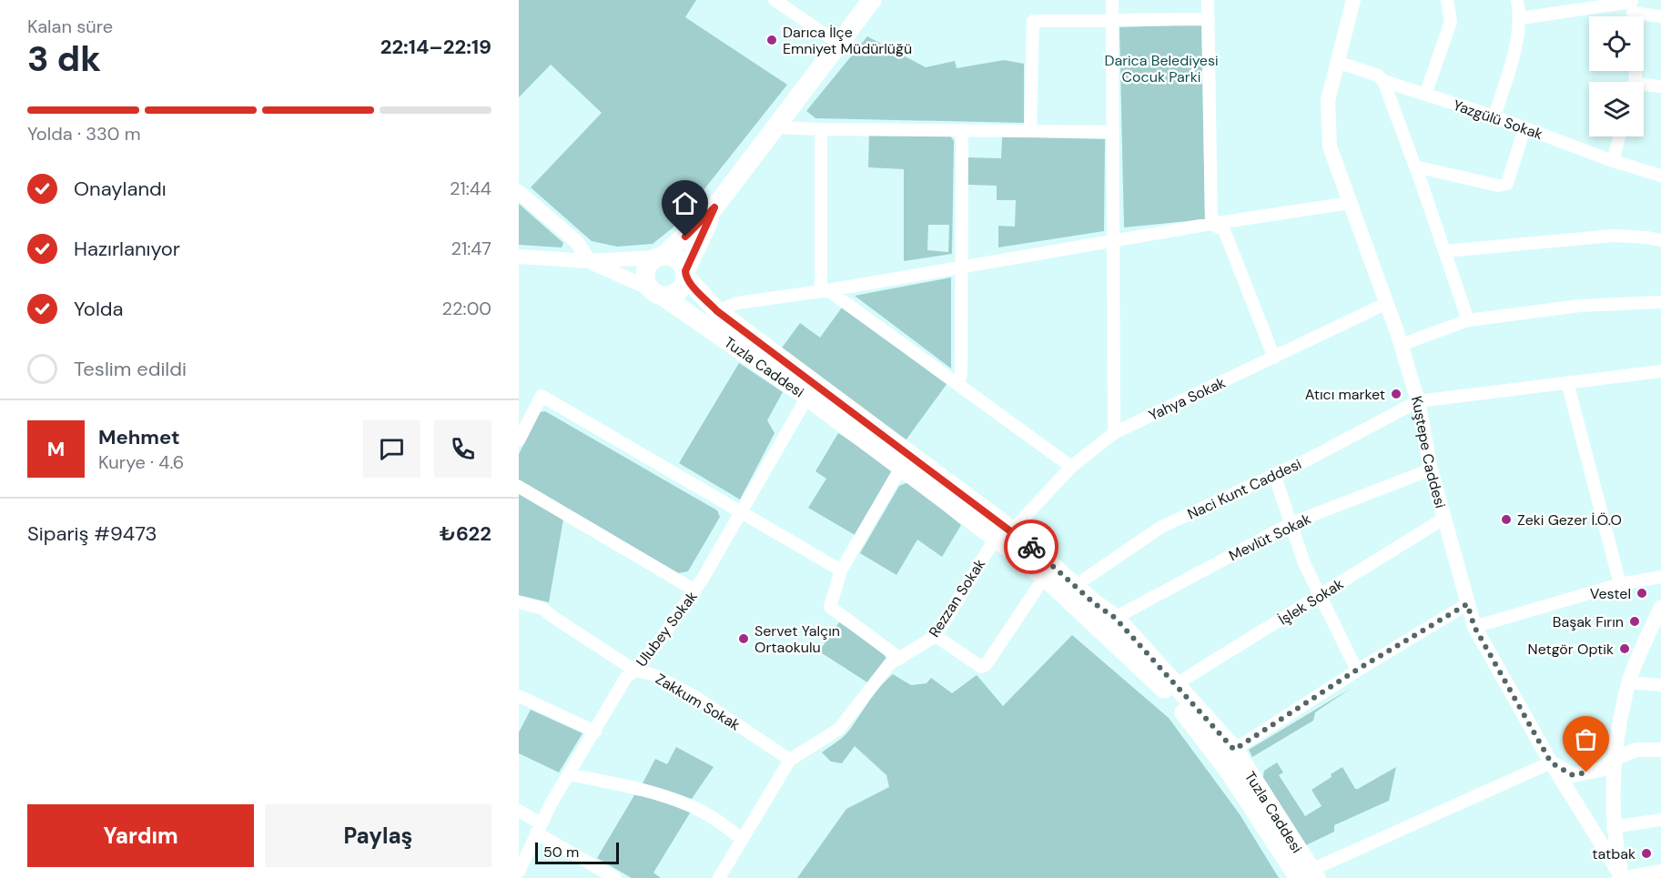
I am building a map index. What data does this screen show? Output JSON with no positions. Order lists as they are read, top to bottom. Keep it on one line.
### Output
{"streets":{"main road":["Tuzla Caddesi"],"street":["Yazgülü Sokak","Yahya Sokak","Kuştepe Caddesi","Naci Kunt Caddesi","Mevlüt Sokak","Rezzan Sokak","İşlek Sokak","Ulubey Sokak","Zakkum Sokak"]},"crossings":[["Yazgülü Sokak","Kuştepe Caddesi"],["Tuzla Caddesi","Yahya Sokak"],["Tuzla Caddesi","Naci Kunt Caddesi"],["Tuzla Caddesi","Mevlüt Sokak"],["Tuzla Caddesi","Rezzan Sokak"],["Tuzla Caddesi","İşlek Sokak"],["Tuzla Caddesi","Ulubey Sokak"],["Yahya Sokak","Kuştepe Caddesi"],["Yahya Sokak","Rezzan Sokak"],["Kuştepe Caddesi","Naci Kunt Caddesi"],["Kuştepe Caddesi","Mevlüt Sokak"],["Kuştepe Caddesi","İşlek Sokak"],["Rezzan Sokak","Zakkum Sokak"],["Ulubey Sokak","Zakkum Sokak"]],"parks":["Darica Belediyesi Cocuk Parki"],"places":["Darıca İlçe Emniyet Müdürlüğü","Atıcı market","Zeki Gezer İ.Ö.O","Vestel","Başak Fırın","Servet Yalçın Ortaokulu","Netgör Optik","tatbak"],"scale_bar":"50 m","page":{"heading":["3 dk","Kalan süre","22:14–22:19"],"panel":["Mehmet","Kurye · 4.6","Sipariş #9473","₺622"],"bar":"Yolda · 330 m","list":[["Onaylandı","21:44"],["Hazırlanıyor","21:47"],["Yolda","22:00"],"Teslim edildi"],"round":"M","buttons":["Yardım","Paylaş"],"scale":"50 m"}}
